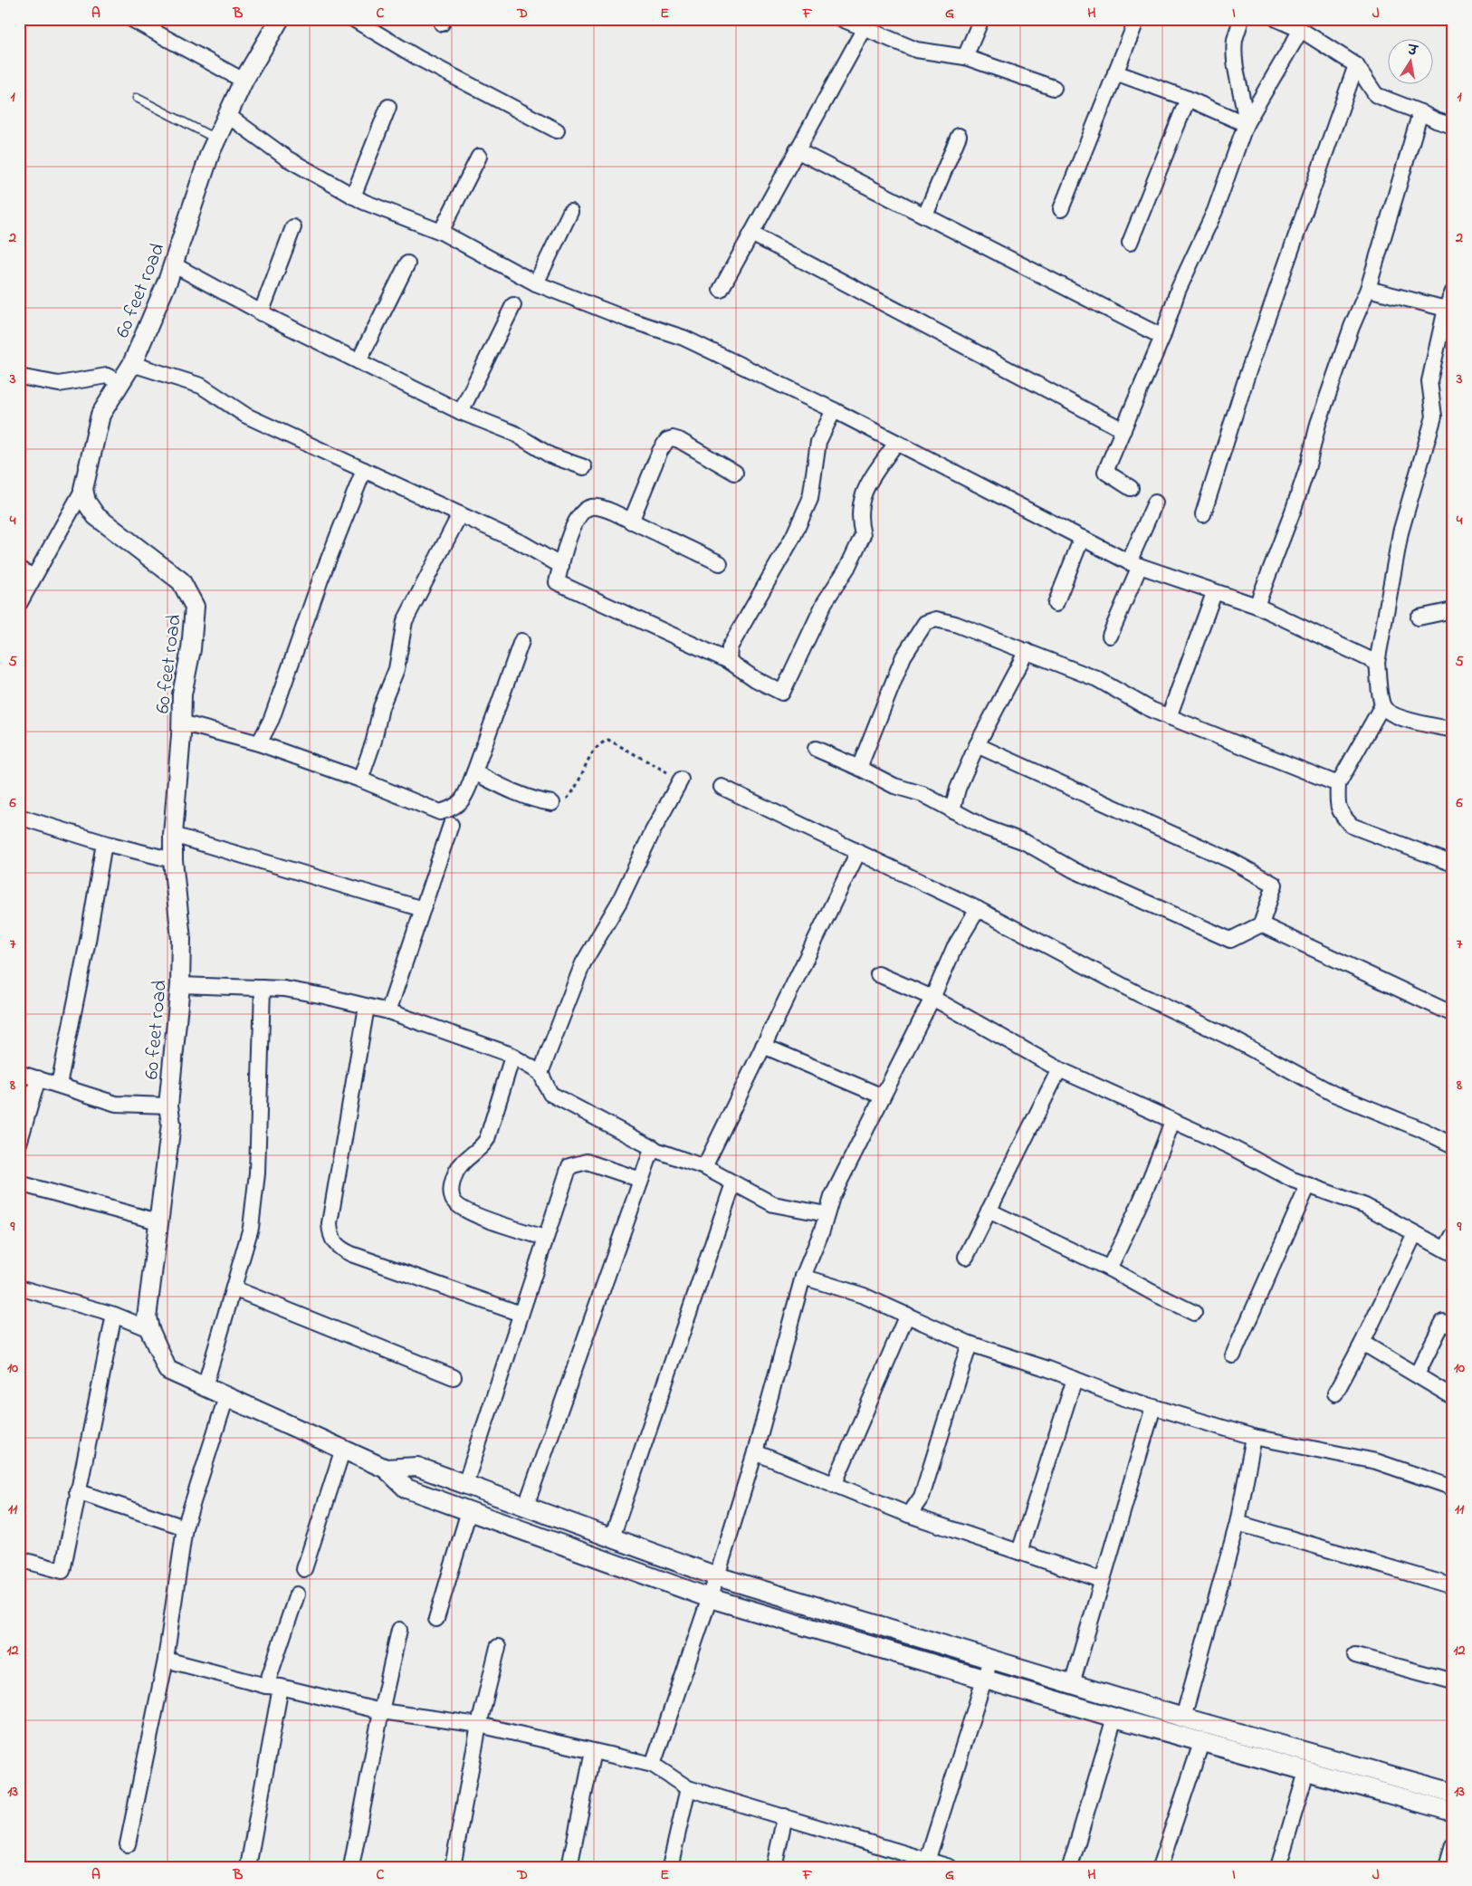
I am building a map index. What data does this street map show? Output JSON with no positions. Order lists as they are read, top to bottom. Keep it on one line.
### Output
{"streets":{"street":["60 feet road"]},"north":"top","grid":{"columns":["A","B","C","D","E","F","G","H","I","J"],"rows":["1","2","3","4","5","6","7","8","9","10","11","12","13"]}}
